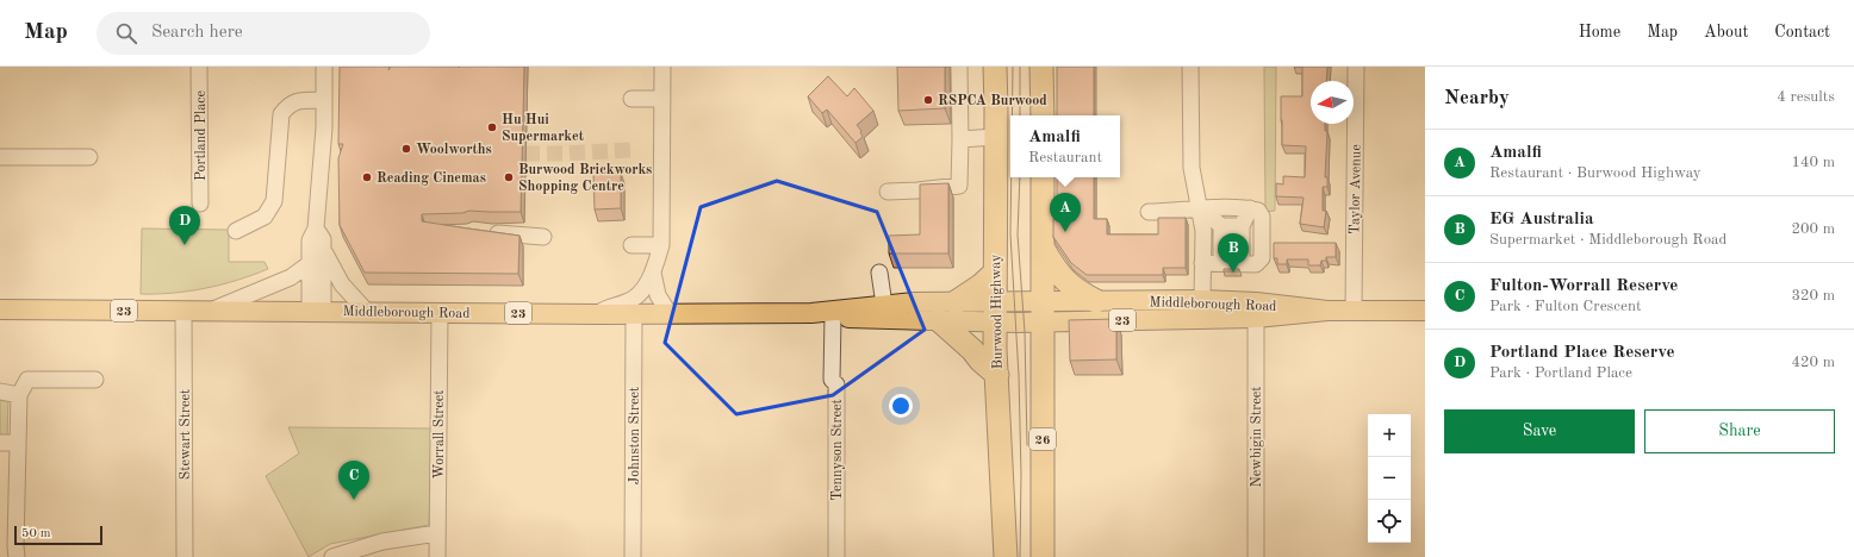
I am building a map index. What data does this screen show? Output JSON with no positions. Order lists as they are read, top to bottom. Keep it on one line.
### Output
{"streets":{"highway":["Burwood Highway","26"],"main road":["Middleborough Road","23"],"street":["Portland Place","Taylor Avenue","Stewart Street","Worrall Street","Johnston Street","Newbigin Street","Tennyson Street"]},"crossings":[["Taylor Avenue","Middleborough Road"],["Middleborough Road","Burwood Highway"],["Middleborough Road","Stewart Street"],["Middleborough Road","Worrall Street"],["Middleborough Road","Johnston Street"],["Middleborough Road","Newbigin Street"],["Middleborough Road","26"],["Middleborough Road","Tennyson Street"]],"places":["RSPCA Burwood","Hu Hui Supermarket","Woolworths","Reading Cinemas","Burwood Brickworks Shopping Centre"],"scale_bar":"50 m","north":"left","page":{"header":"Map","search":"Search here","nav":["Home","Map","About","Contact"],"heading":["Nearby","4 results"],"popup":["Amalfi","Restaurant"],"list":[{"mark":"A","name":"Amalfi","note":"Restaurant · Burwood Highway","value":"140 m"},{"mark":"B","name":"EG Australia","note":"Supermarket · Middleborough Road","value":"200 m"},{"mark":"C","name":"Fulton-Worrall Reserve","note":"Park · Fulton Crescent","value":"320 m"},{"mark":"D","name":"Portland Place Reserve","note":"Park · Portland Place","value":"420 m"}],"pins":["A","D","B","C"],"buttons":["Save","Share"],"map_buttons":["+","−"],"scale":"50 m"}}
